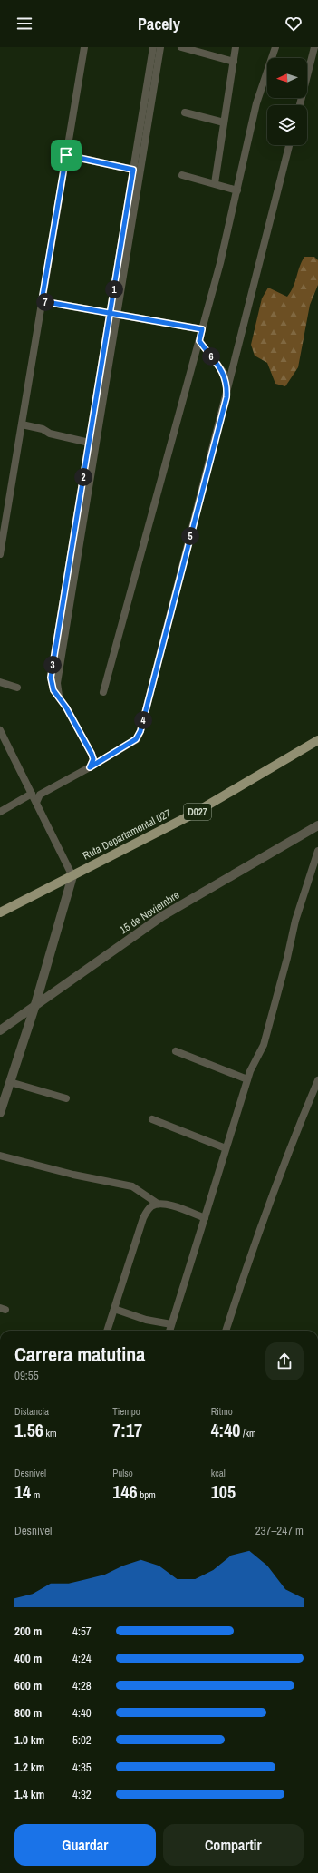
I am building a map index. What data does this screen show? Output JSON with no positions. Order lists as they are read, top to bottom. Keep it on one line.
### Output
{"streets":{"main road":["D027","Ruta Departamental 027"],"street":["15 de Noviembre"]},"north":"left","page":{"header":"Pacely","pins":["1","7","6","2","5","3","4"],"heading":["Carrera matutina","09:55"],"stats":[["Distancia","1.56 km"],["Tiempo","7:17"],["Ritmo","4:40 /km"],["Desnivel","14 m"],["Pulso","146 bpm"],["kcal","105"]],"chart":["Desnivel","237–247 m"],"list":[{"name":"200 m","note":"4:57"},{"name":"400 m","note":"4:24"},{"name":"600 m","note":"4:28"},{"name":"800 m","note":"4:40"},{"name":"1.0 km","note":"5:02"},{"name":"1.2 km","note":"4:35"},{"name":"1.4 km","note":"4:32"}],"buttons":["Guardar","Compartir"]}}
